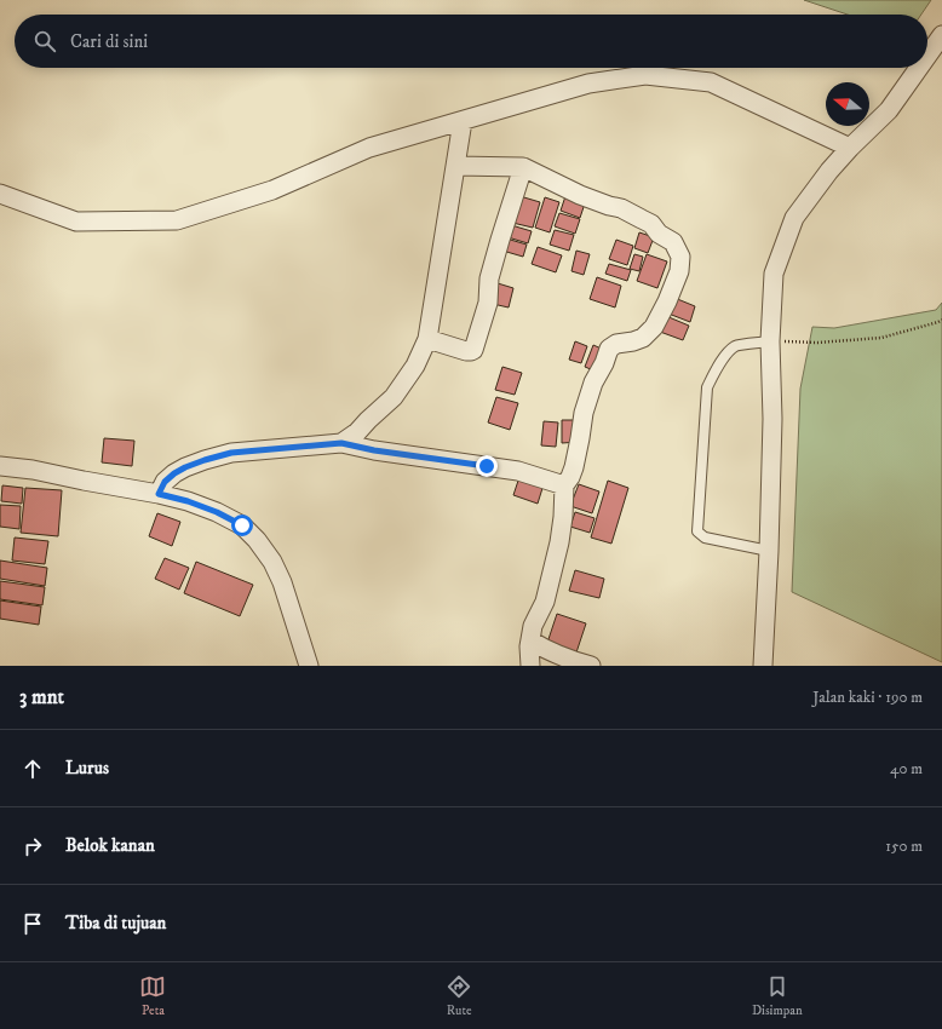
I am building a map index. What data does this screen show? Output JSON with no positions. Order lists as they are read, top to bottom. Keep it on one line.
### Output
{"north":"left","page":{"search":"Cari di sini","heading":["3 mnt","Jalan kaki · 190 m"],"list":[["Lurus","40 m"],["Belok kanan","150 m"],"Tiba di tujuan"],"nav":["Peta","Rute","Disimpan"]}}
